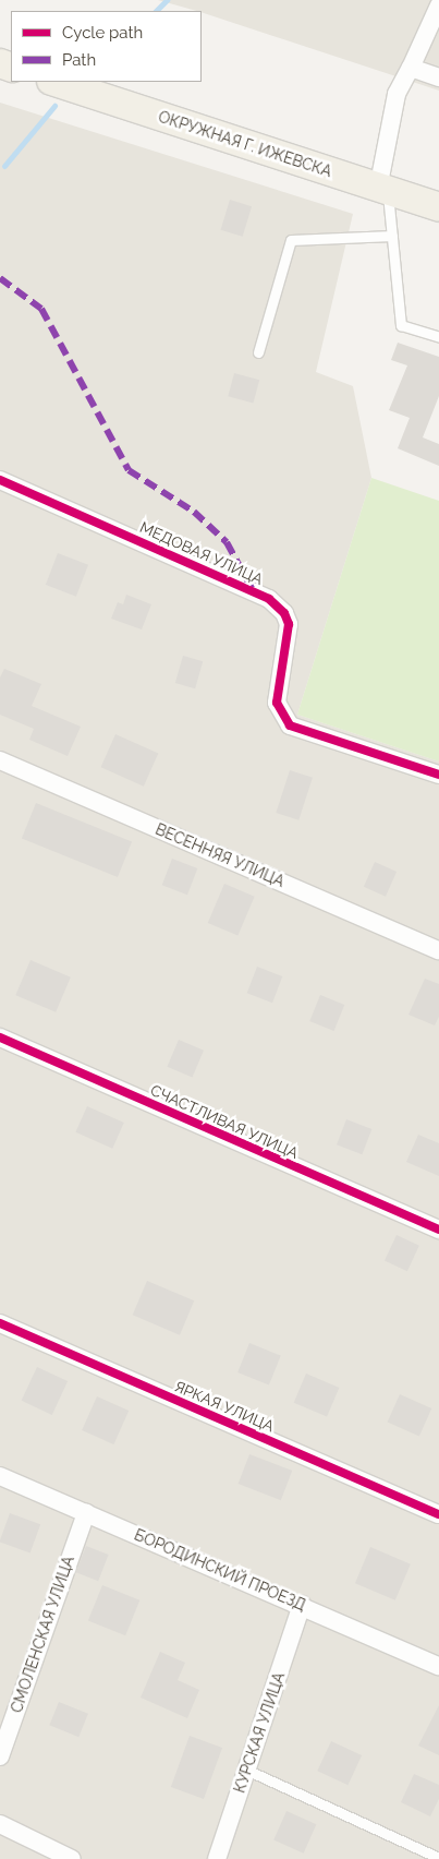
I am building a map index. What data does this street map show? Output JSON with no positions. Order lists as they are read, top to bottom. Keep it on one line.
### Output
{"streets":{"main road":["ОКРУЖНАЯ Г. ИЖЕВСКА"],"street":["МЕДОВАЯ УЛИЦА","ВЕСЕННЯЯ УЛИЦА","СЧАСТЛИВАЯ УЛИЦА","ЯРКАЯ УЛИЦА","БОРОДИНСКИЙ ПРОЕЗД","СМОЛЕНСКАЯ УЛИЦА","КУРСКАЯ УЛИЦА"]},"crossings":[["БОРОДИНСКИЙ ПРОЕЗД","СМОЛЕНСКАЯ УЛИЦА"],["БОРОДИНСКИЙ ПРОЕЗД","КУРСКАЯ УЛИЦА"]],"legend":["Cycle path","Path"]}
